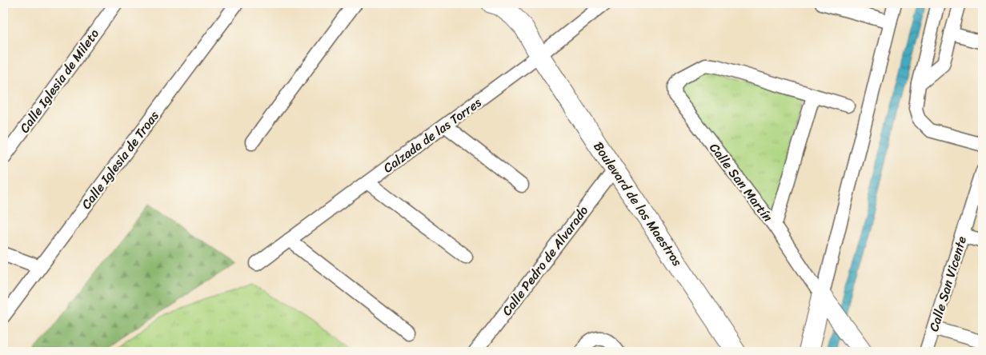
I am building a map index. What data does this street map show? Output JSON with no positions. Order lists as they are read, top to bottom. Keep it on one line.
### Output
{"streets":{"main road":["Boulevard de los Maestros"],"street":["Calle Iglesia de Mileto","Calzada de las Torres","Calle Iglesia de Troas","Calle San Martín","Calle Pedro de Alvarado","Calle San Vicente"]},"crossings":[["Calzada de las Torres","Boulevard de los Maestros"],["Boulevard de los Maestros","Calle Pedro de Alvarado"]]}
